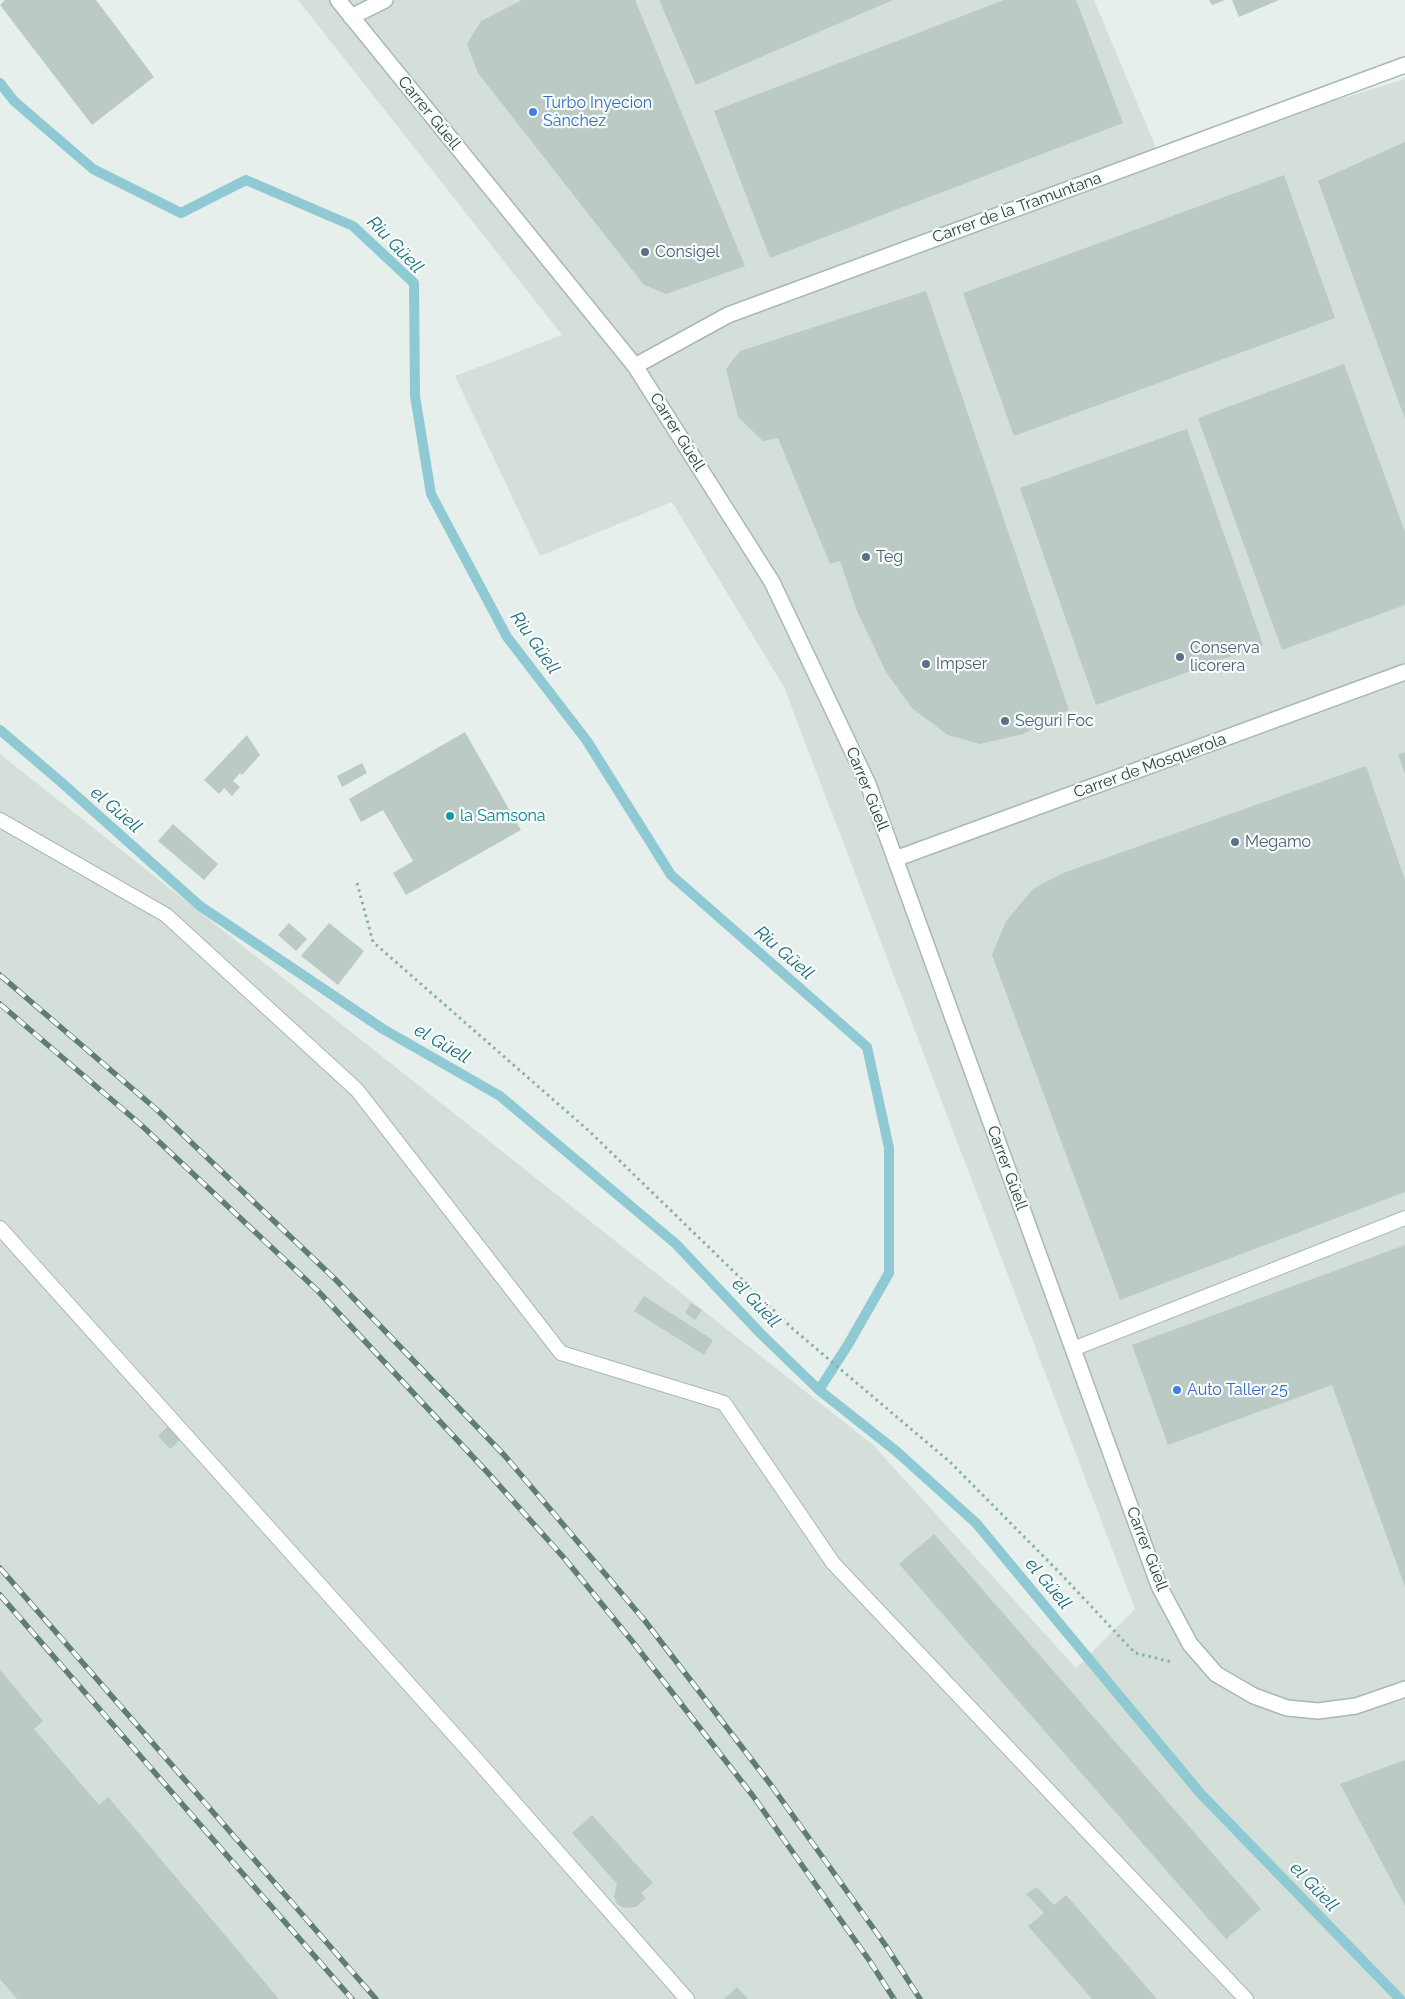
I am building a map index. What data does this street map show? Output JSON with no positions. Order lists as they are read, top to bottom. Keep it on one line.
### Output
{"streets":{"street":["Carrer Güell","Carrer de la Tramuntana","Carrer de Mosquerola"]},"crossings":[["Carrer Güell","Carrer de la Tramuntana"],["Carrer Güell","Carrer de Mosquerola"]],"water":["Riu Güell","el Güell"],"places":["Turbo Inyecion Sànchez","Consigel","Teg","Conserva licorera","Impser","Seguri Foc","la Samsona","Megamo","Auto Taller 25"]}
